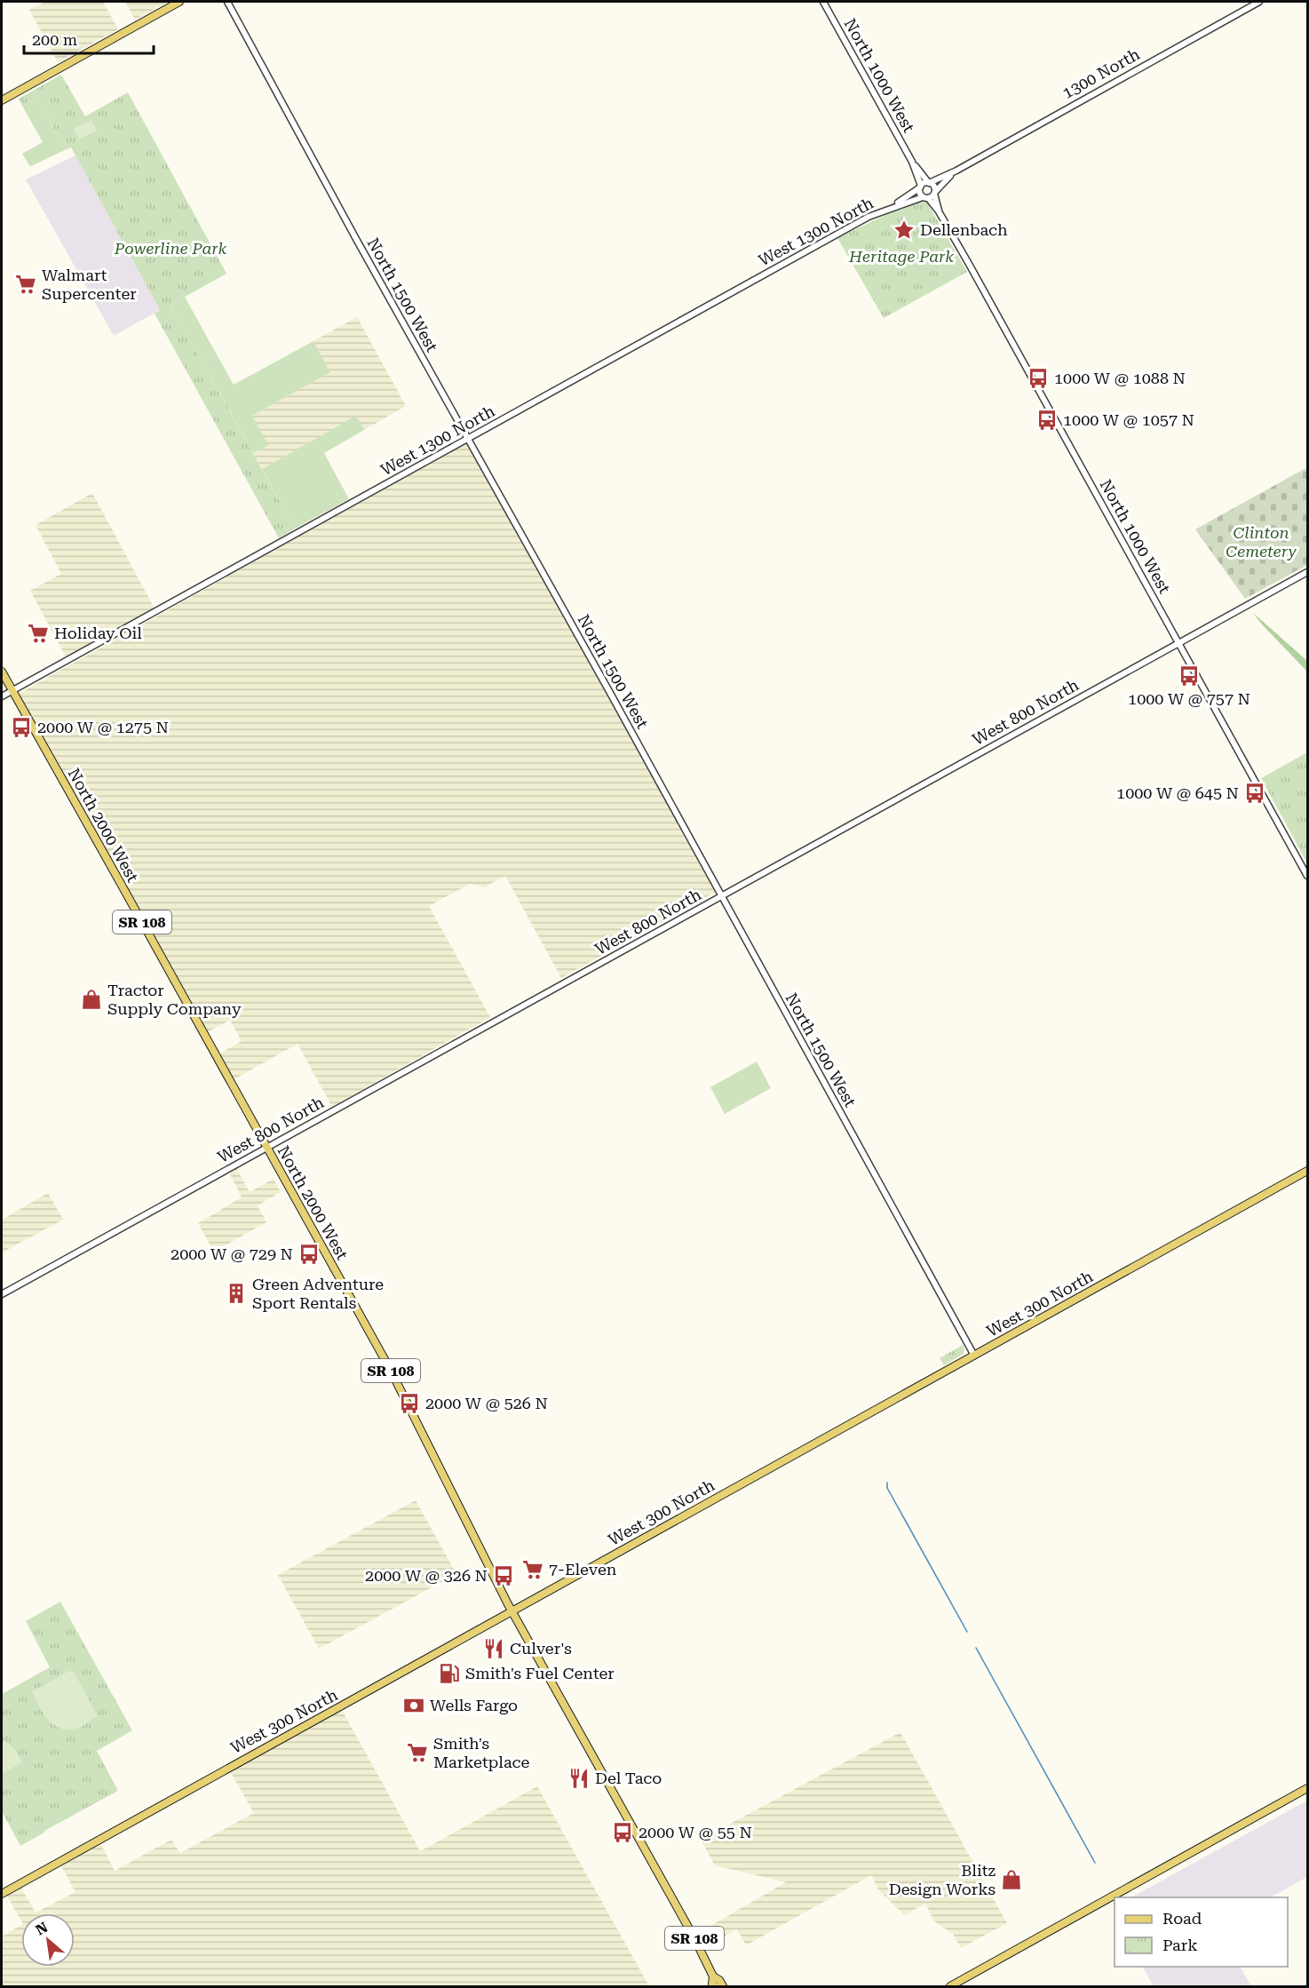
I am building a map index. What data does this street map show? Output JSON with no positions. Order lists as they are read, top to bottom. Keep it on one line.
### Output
{"streets":{"main road":["North 2000 West","SR 108","West 300 North"],"street":["1300 North","North 1000 West","West 1300 North","North 1500 West","West 800 North"]},"crossings":[["1300 North","North 1000 West"],["1300 North","West 1300 North"],["North 1000 West","West 1300 North"],["North 1000 West","West 800 North"],["West 1300 North","North 1500 West"],["West 1300 North","North 2000 West"],["North 1500 West","West 800 North"],["North 1500 West","West 300 North"],["West 800 North","North 2000 West"],["North 2000 West","West 300 North"]],"parks":["Powerline Park","Heritage Park","Clinton Cemetery"],"places":{"place":["Dellenbach"],"supermarket":["Walmart Supercenter","Holiday Oil","7-Eleven","Smith's Marketplace"],"bus stop":["1000 W @ 1088 N","1000 W @ 1057 N","1000 W @ 757 N","2000 W @ 1275 N","1000 W @ 645 N","2000 W @ 729 N","2000 W @ 526 N","2000 W @ 326 N","2000 W @ 55 N"],"shop":["Tractor Supply Company","Blitz Design Works"],"building":["Green Adventure Sport Rentals"],"restaurant":["Culver's","Del Taco"],"fuel station":["Smith's Fuel Center"],"bank":["Wells Fargo"]},"legend":["Road","Park"],"scale_bar":"200 m","north":"top left"}
